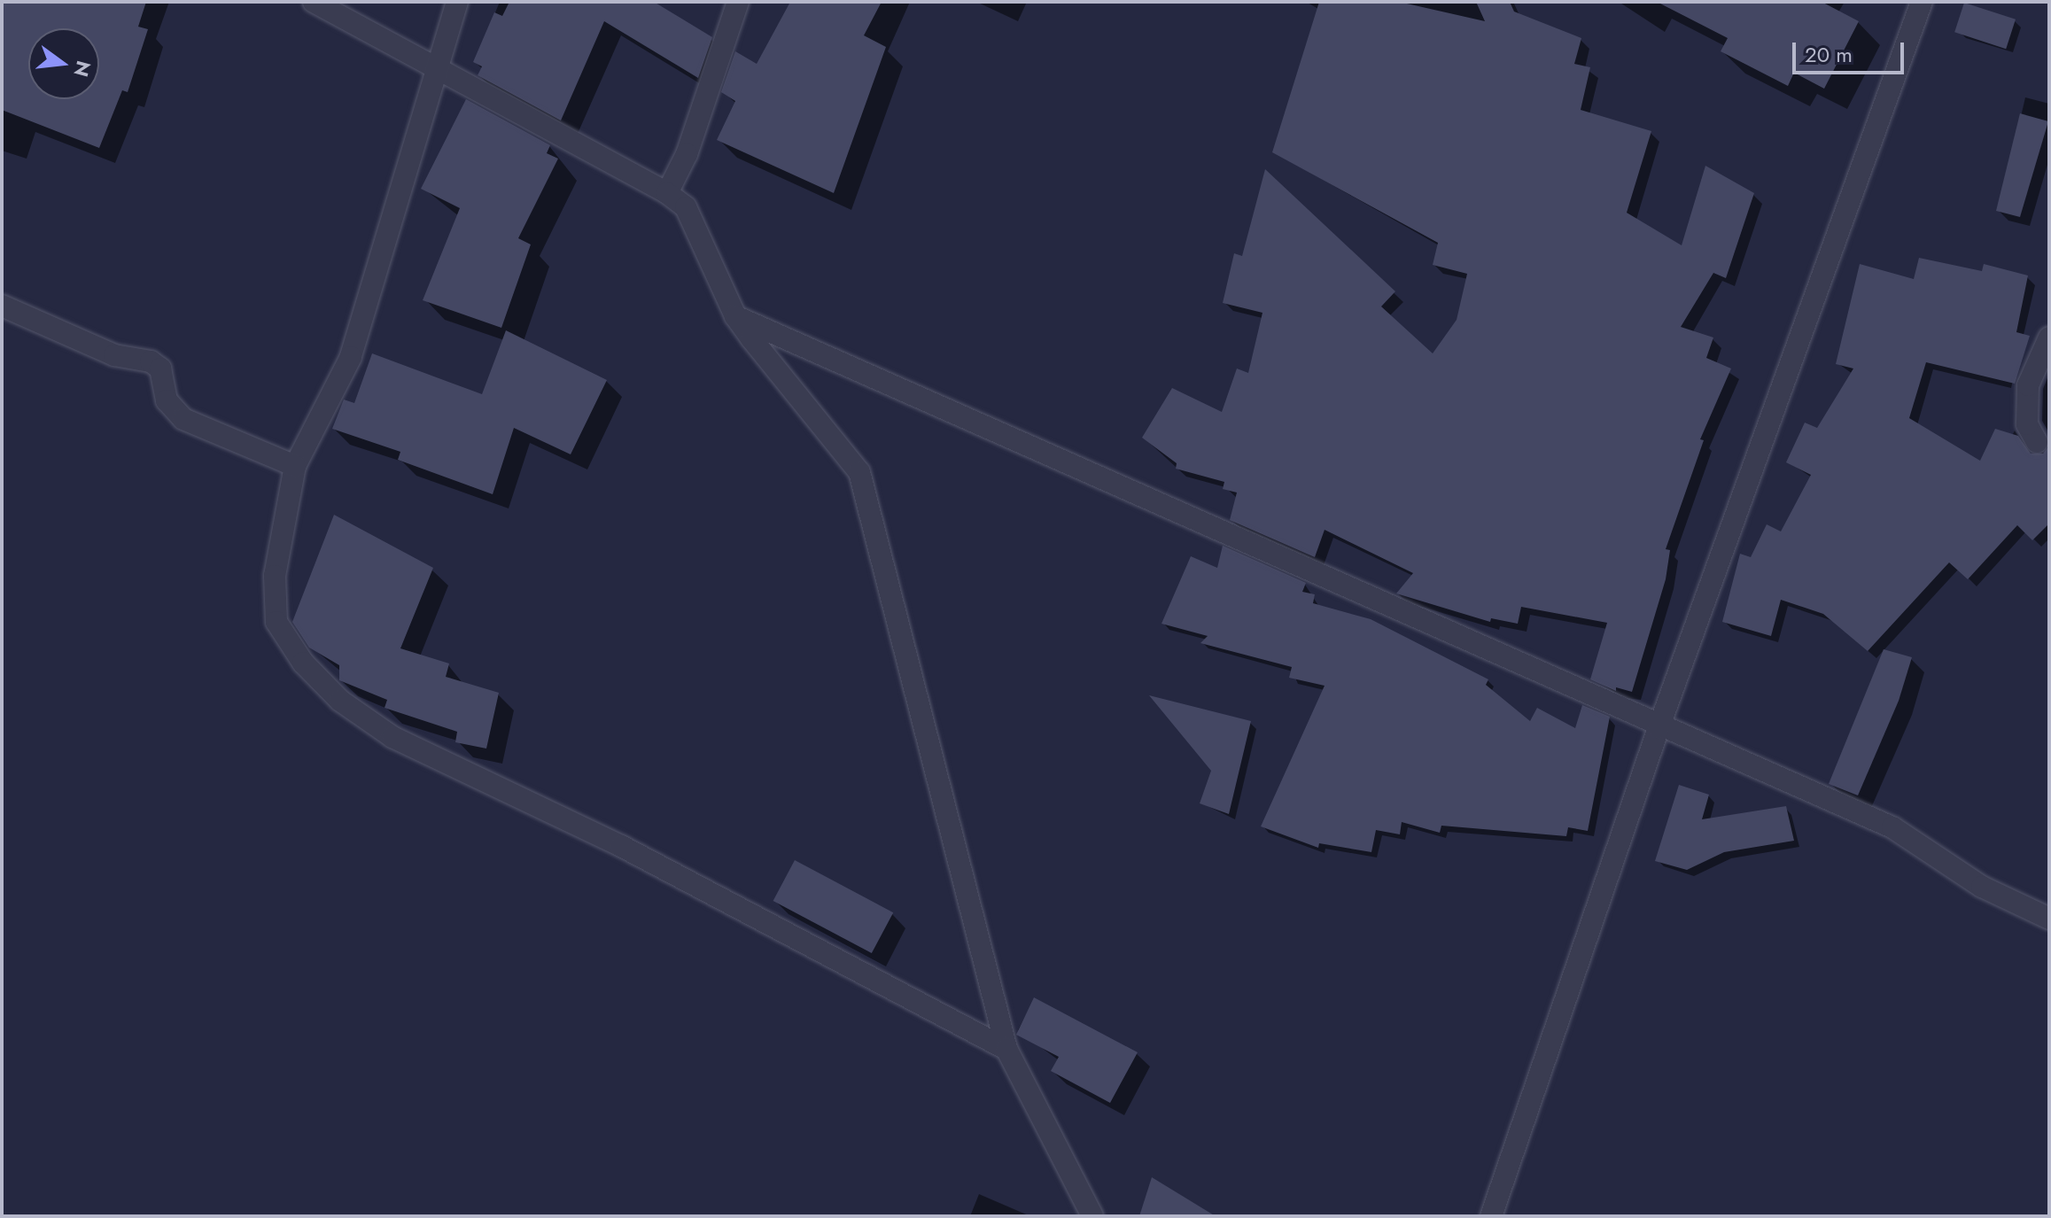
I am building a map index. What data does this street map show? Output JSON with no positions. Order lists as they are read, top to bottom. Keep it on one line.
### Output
{"scale_bar":"20 m","north":"right"}
